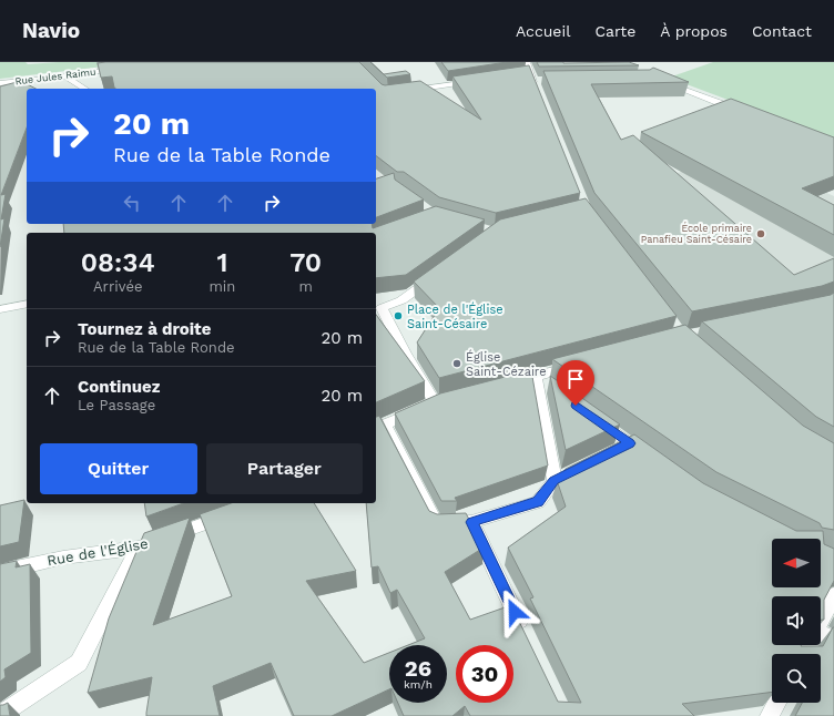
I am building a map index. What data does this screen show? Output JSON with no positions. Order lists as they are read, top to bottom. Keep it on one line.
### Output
{"streets":{"street":["Rue Jules Raimu","Rue de l'Église"]},"places":["École primaire Panafieu Saint-Césaire","Place de l'Église Saint-Césaire","Église Saint-Cézaire"],"north":"left","page":{"header":"Navio","nav":["Accueil","Carte","À propos","Contact"],"turn":["20 m","Rue de la Table Ronde"],"eta":["08:34","Arrivée","1","min","70","m"],"list":[{"name":"Tournez à droite","note":"Rue de la Table Ronde","value":"20 m"},{"name":"Continuez","note":"Le Passage","value":"20 m"}],"buttons":["Quitter","Partager"],"speed":"26 km/h","limit":"30"}}
